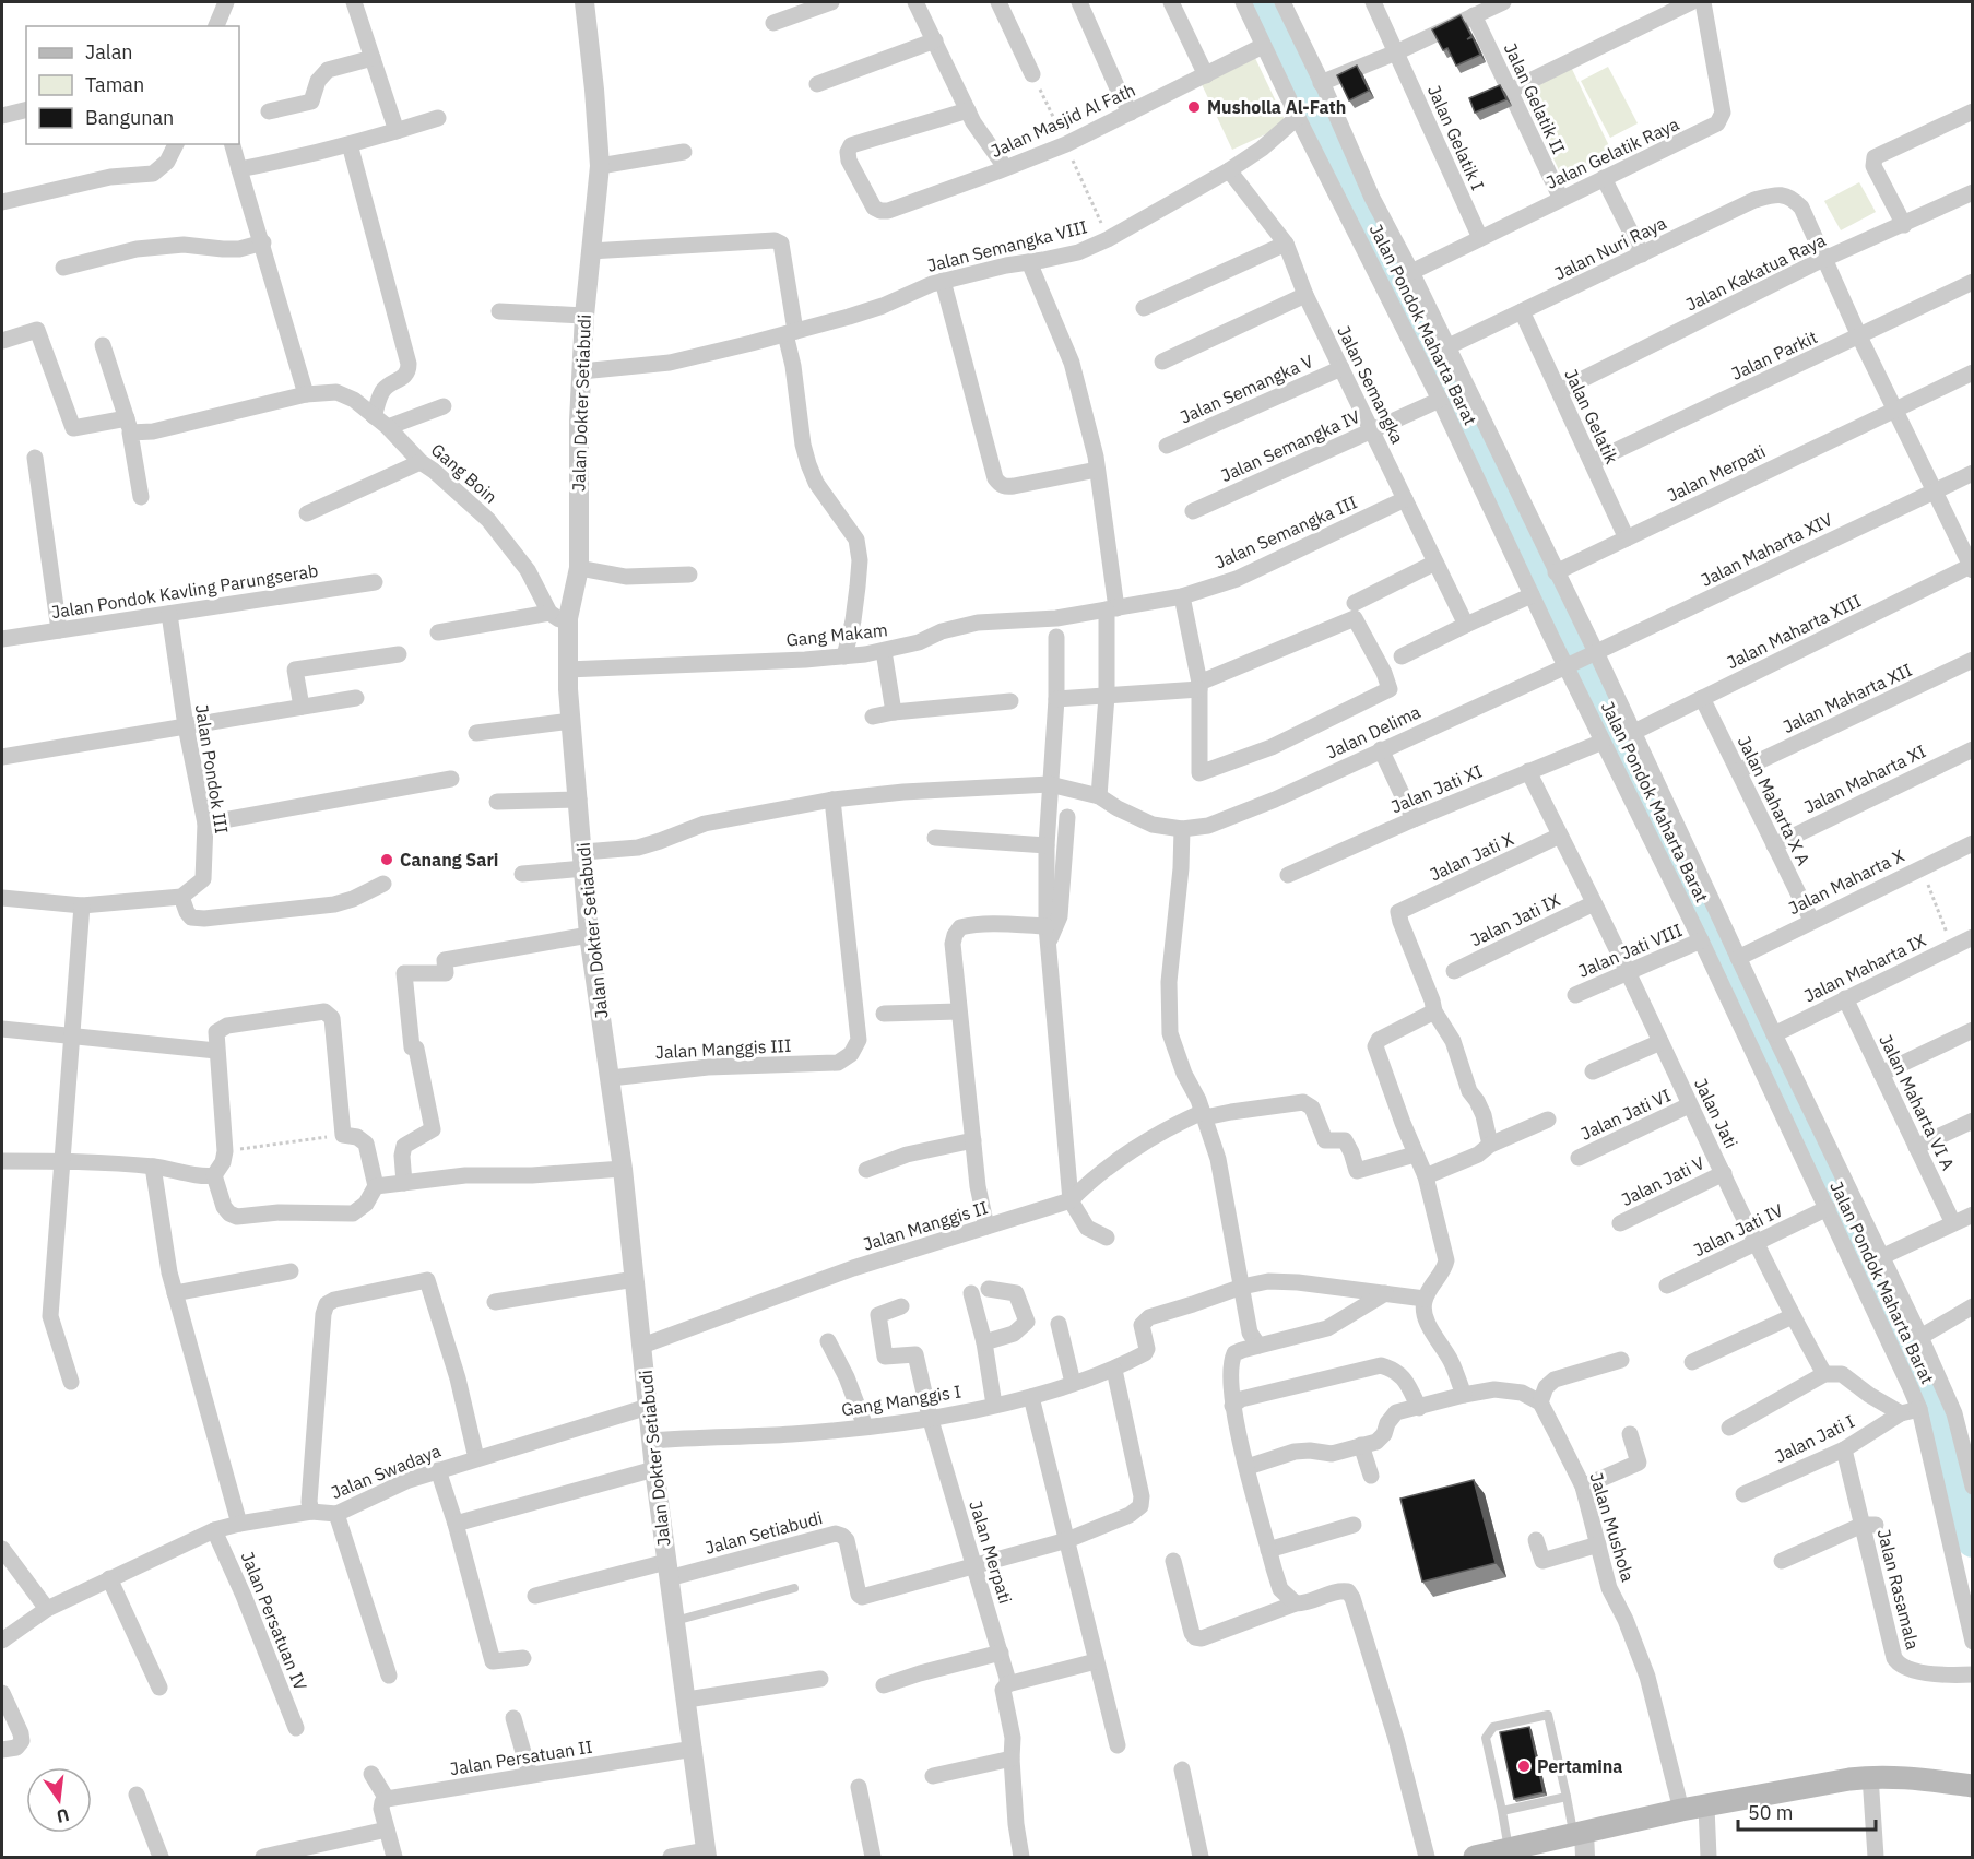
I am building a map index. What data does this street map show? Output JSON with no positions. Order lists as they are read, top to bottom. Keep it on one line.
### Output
{"streets":{"street":["Jalan Gelatik II","Jalan Masjid Al Fath","Jalan Gelatik I","Jalan Gelatik Raya","Jalan Semangka VIII","Jalan Nuri Raya","Jalan Kakatua Raya","Jalan Pondok Maharta Barat","Jalan Parkit","Jalan Semangka","Jalan Semangka V","Jalan Dokter Setiabudi","Jalan Gelatik","Jalan Semangka IV","Gang Boin","Jalan Merpati","Jalan Semangka III","Jalan Maharta XIV","Jalan Pondok Kavling Parungserab","Jalan Maharta XIII","Gang Makam","Jalan Maharta XII","Jalan Delima","Jalan Pondok III","Jalan Maharta XI","Jalan Jati XI","Jalan Maharta X A","Jalan Jati X","Jalan Maharta X","Jalan Jati IX","Jalan Jati VIII","Jalan Maharta IX","Jalan Manggis III","Jalan Maharta VI A","Jalan Jati","Jalan Jati VI","Jalan Jati V","Jalan Manggis II","Jalan Jati IV","Gang Manggis I","Jalan Jati I","Jalan Swadaya","Jalan Mushola","Jalan Setiabudi","Jalan Rasamala","Jalan Persatuan IV","Jalan Persatuan II"]},"crossings":[["Jalan Gelatik II","Jalan Gelatik Raya"],["Jalan Masjid Al Fath","Jalan Pondok Maharta Barat"],["Jalan Gelatik I","Jalan Gelatik Raya"],["Jalan Gelatik Raya","Jalan Pondok Maharta Barat"],["Jalan Semangka VIII","Jalan Pondok Maharta Barat"],["Jalan Semangka VIII","Jalan Semangka"],["Jalan Semangka VIII","Jalan Dokter Setiabudi"],["Jalan Nuri Raya","Jalan Kakatua Raya"],["Jalan Nuri Raya","Jalan Pondok Maharta Barat"],["Jalan Nuri Raya","Jalan Gelatik"],["Jalan Kakatua Raya","Jalan Gelatik"],["Jalan Pondok Maharta Barat","Jalan Semangka IV"],["Jalan Pondok Maharta Barat","Jalan Merpati"],["Jalan Pondok Maharta Barat","Jalan Maharta XIV"],["Jalan Pondok Maharta Barat","Jalan Maharta XIII"],["Jalan Pondok Maharta Barat","Jalan Delima"],["Jalan Pondok Maharta Barat","Jalan Jati XI"],["Jalan Pondok Maharta Barat","Jalan Maharta X"],["Jalan Pondok Maharta Barat","Jalan Jati VIII"],["Jalan Pondok Maharta Barat","Jalan Maharta IX"],["Jalan Pondok Maharta Barat","Jalan Jati IV"],["Jalan Parkit","Jalan Gelatik"],["Jalan Semangka","Jalan Semangka V"],["Jalan Semangka","Jalan Semangka IV"],["Jalan Semangka","Jalan Semangka III"],["Jalan Dokter Setiabudi","Gang Boin"],["Jalan Dokter Setiabudi","Gang Makam"],["Jalan Dokter Setiabudi","Jalan Delima"],["Jalan Dokter Setiabudi","Jalan Manggis III"],["Jalan Dokter Setiabudi","Jalan Manggis II"],["Jalan Dokter Setiabudi","Gang Manggis I"],["Jalan Dokter Setiabudi","Jalan Swadaya"],["Jalan Dokter Setiabudi","Jalan Setiabudi"],["Jalan Dokter Setiabudi","Jalan Persatuan II"],["Jalan Gelatik","Jalan Merpati"],["Jalan Merpati","Gang Manggis I"],["Jalan Merpati","Jalan Setiabudi"],["Jalan Semangka III","Gang Makam"],["Jalan Maharta XIV","Jalan Delima"],["Jalan Pondok Kavling Parungserab","Jalan Pondok III"],["Jalan Maharta XIII","Jalan Maharta X A"],["Jalan Maharta XII","Jalan Maharta X A"],["Jalan Delima","Jalan Manggis III"],["Jalan Maharta XI","Jalan Maharta X A"],["Jalan Jati XI","Jalan Jati"],["Jalan Maharta X A","Jalan Maharta X"],["Jalan Jati X","Jalan Jati"],["Jalan Jati IX","Jalan Jati"],["Jalan Jati VIII","Jalan Jati"],["Jalan Maharta IX","Jalan Maharta VI A"],["Jalan Jati","Jalan Jati VI"],["Jalan Jati","Jalan Jati V"],["Jalan Jati","Jalan Jati IV"],["Jalan Jati I","Jalan Rasamala"],["Jalan Swadaya","Jalan Persatuan IV"]],"places":["Musholla Al-Fath","Canang Sari","Pertamina"],"legend":["Jalan","Taman","Bangunan"],"scale_bar":"50 m","north":"bottom"}
